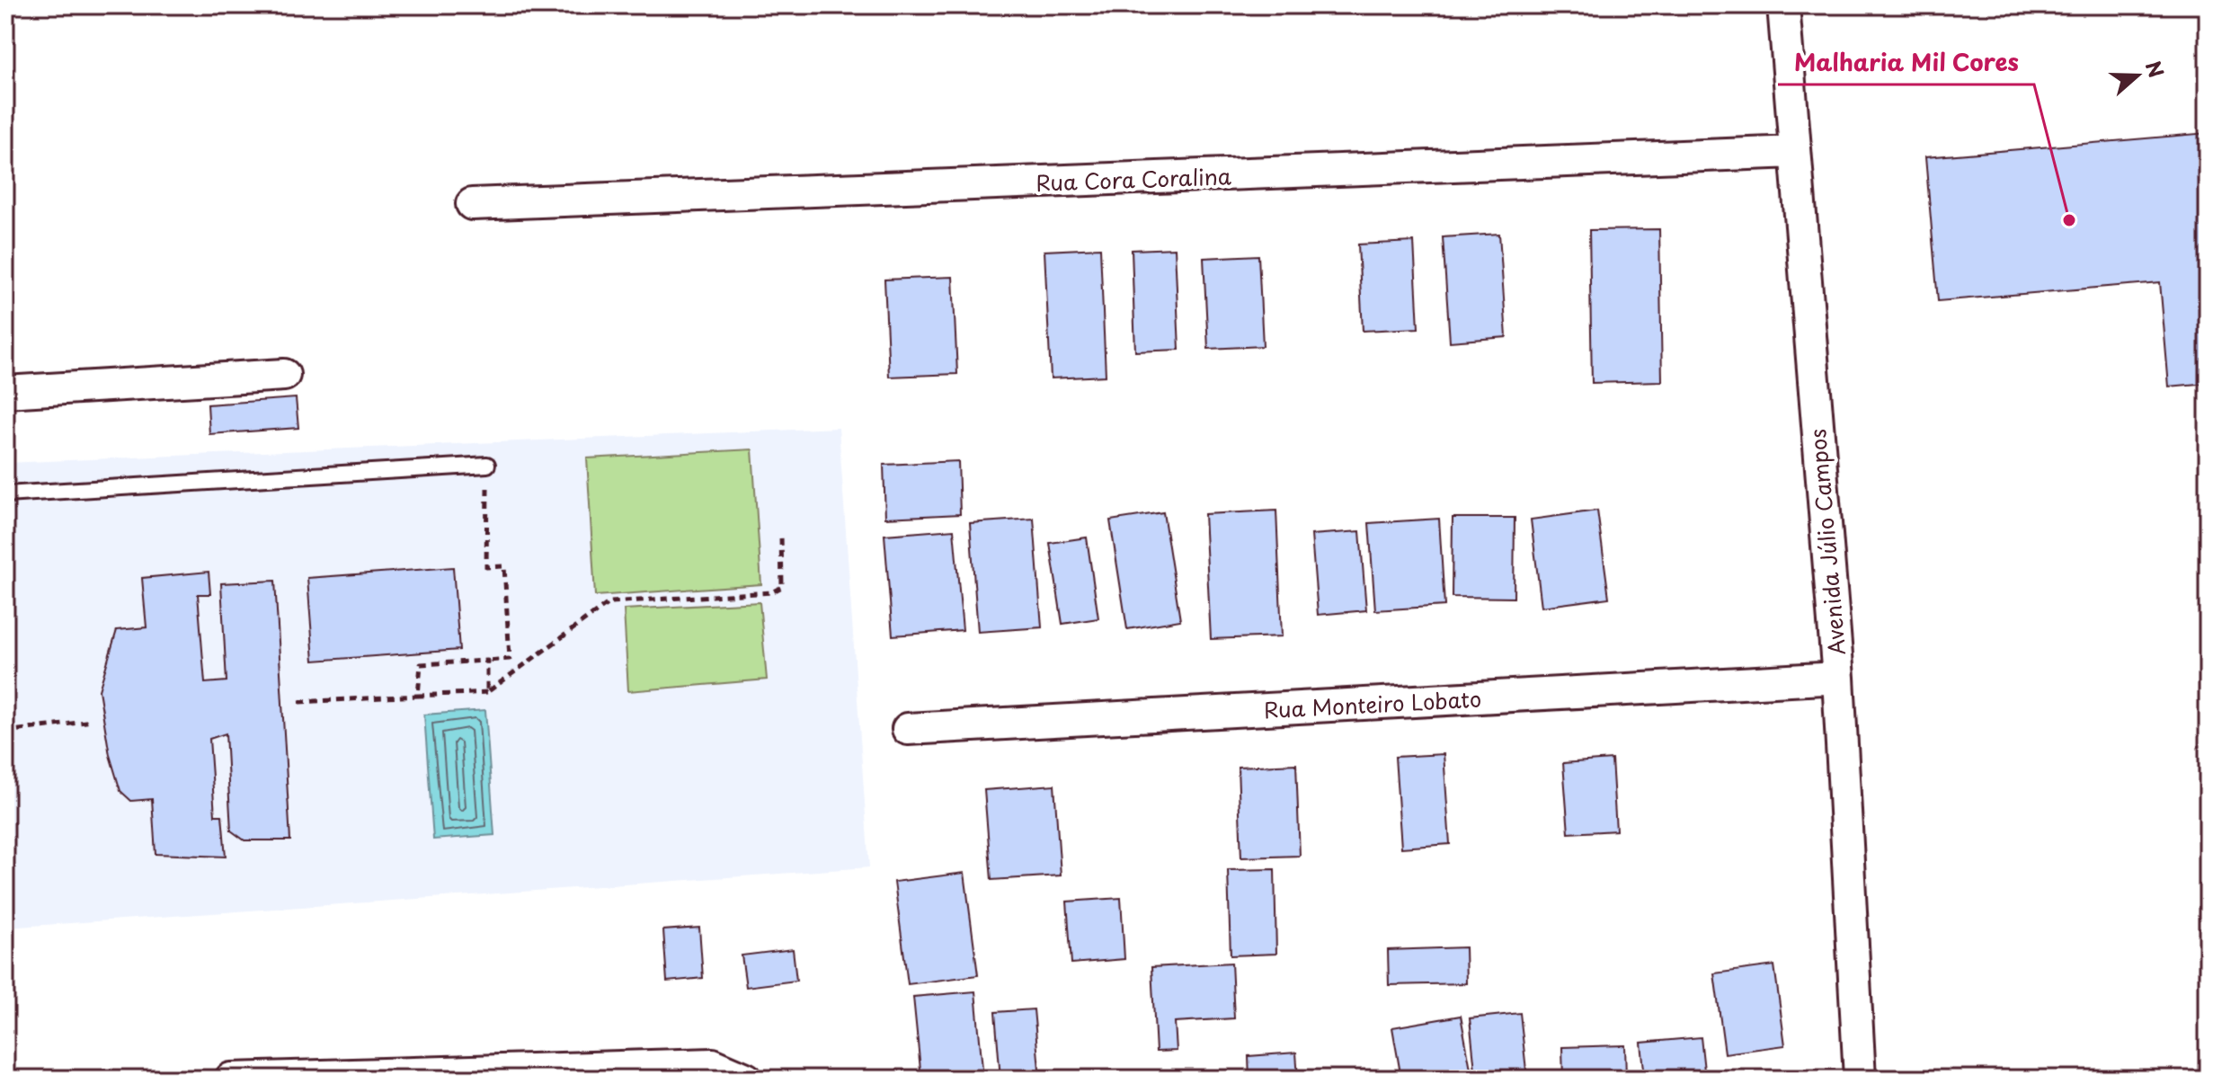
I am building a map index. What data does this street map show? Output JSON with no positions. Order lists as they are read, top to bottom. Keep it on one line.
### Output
{"streets":{"street":["Rua Cora Coralina","Avenida Júlio Campos","Rua Monteiro Lobato"]},"crossings":[["Rua Cora Coralina","Avenida Júlio Campos"],["Avenida Júlio Campos","Rua Monteiro Lobato"]],"places":["Malharia Mil Cores"],"north":"right"}
